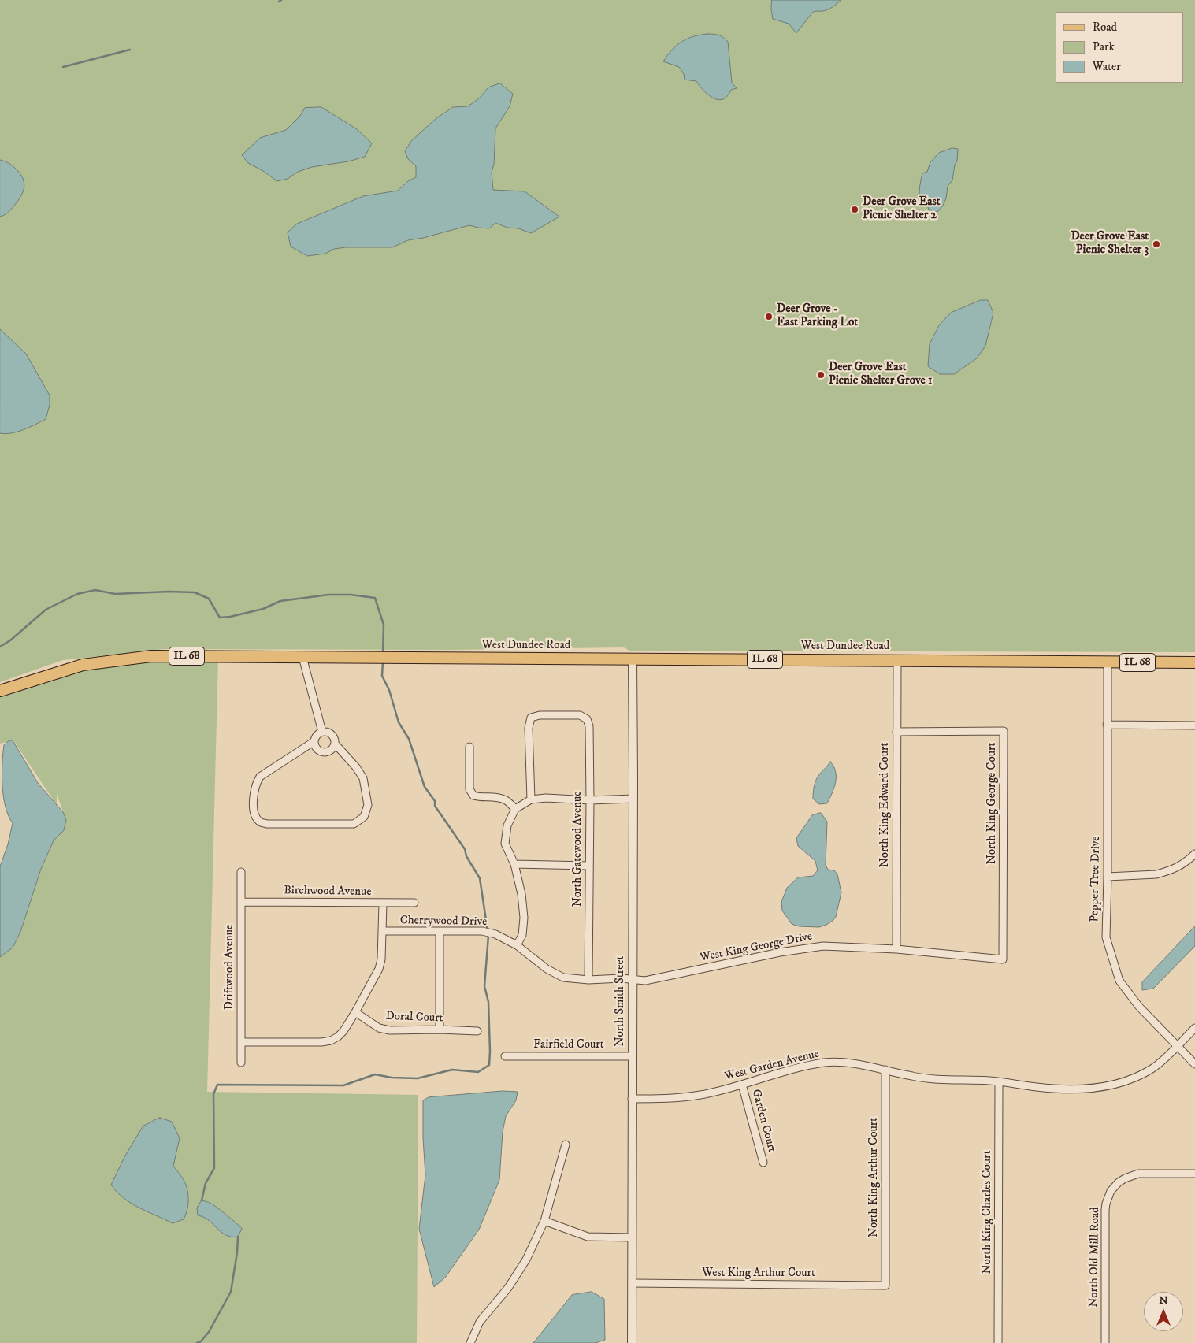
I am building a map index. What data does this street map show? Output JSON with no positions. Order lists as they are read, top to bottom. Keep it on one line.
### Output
{"streets":{"main road":["West Dundee Road","IL 68"],"street":["North King George Court","North King Edward Court","North Gatewood Avenue","Pepper Tree Drive","Birchwood Avenue","Cherrywood Drive","West King George Drive","Driftwood Avenue","North Smith Street","Doral Court","Fairfield Court","West Garden Avenue","Garden Court","North King Arthur Court","North King Charles Court","North Old Mill Road","West King Arthur Court"]},"crossings":[["West Dundee Road","IL 68"],["West Dundee Road","North King Edward Court"],["West Dundee Road","Pepper Tree Drive"],["West Dundee Road","North Smith Street"],["IL 68","Pepper Tree Drive"],["North King George Court","North King Edward Court"],["North King George Court","West King George Drive"],["North King Edward Court","West King George Drive"],["North Gatewood Avenue","Cherrywood Drive"],["Pepper Tree Drive","West Garden Avenue"],["Birchwood Avenue","Driftwood Avenue"],["Cherrywood Drive","West King George Drive"],["Cherrywood Drive","North Smith Street"],["West King George Drive","North Smith Street"],["North Smith Street","Fairfield Court"],["North Smith Street","West Garden Avenue"],["North Smith Street","West King Arthur Court"],["West Garden Avenue","Garden Court"],["West Garden Avenue","North King Arthur Court"],["West Garden Avenue","North King Charles Court"],["North King Arthur Court","West King Arthur Court"]],"places":["Deer Grove East Picnic Shelter 2","Deer Grove East Picnic Shelter 3","Deer Grove - East Parking Lot","Deer Grove East Picnic Shelter Grove 1"],"legend":["Road","Park","Water"],"north":"top"}
